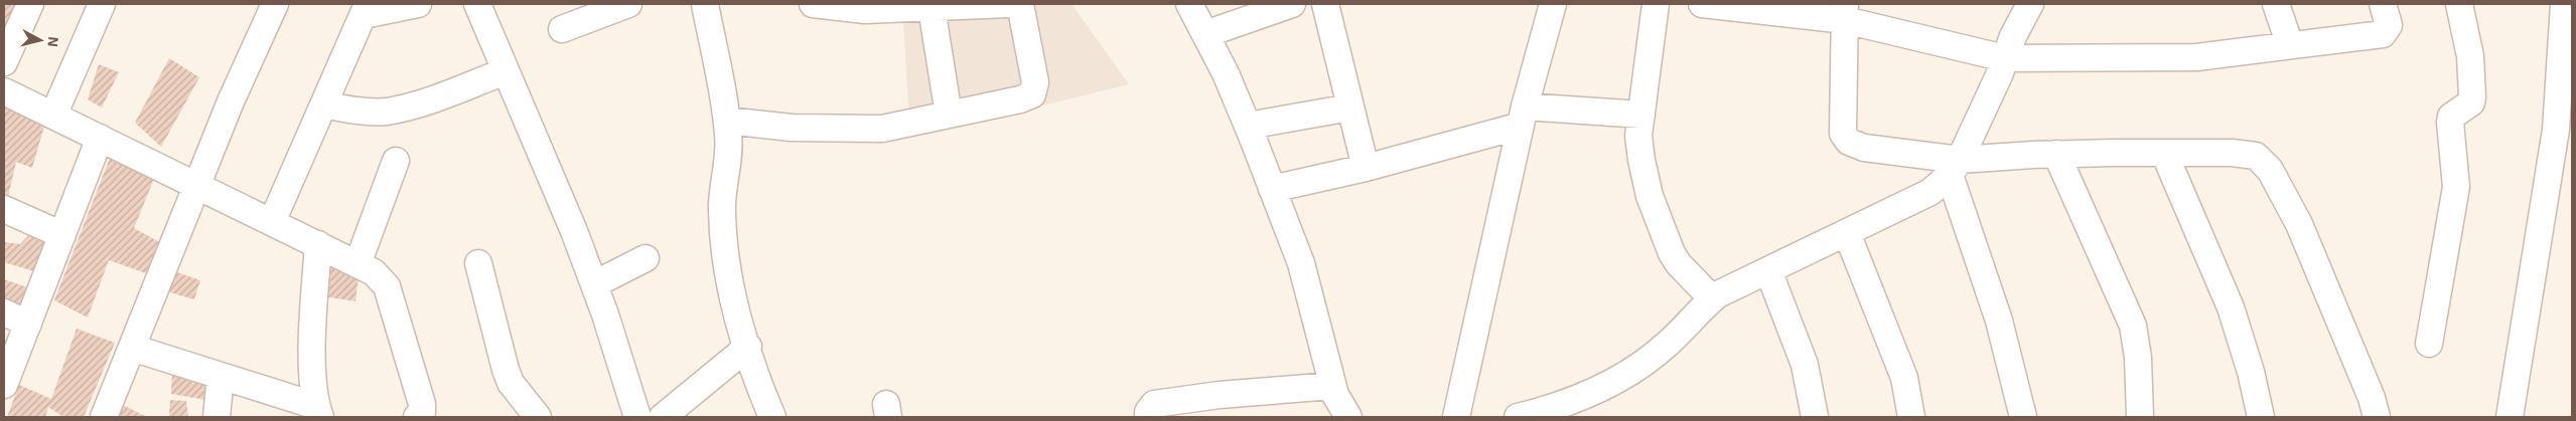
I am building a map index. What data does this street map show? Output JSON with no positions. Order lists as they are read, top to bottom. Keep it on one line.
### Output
{"north":"right"}
